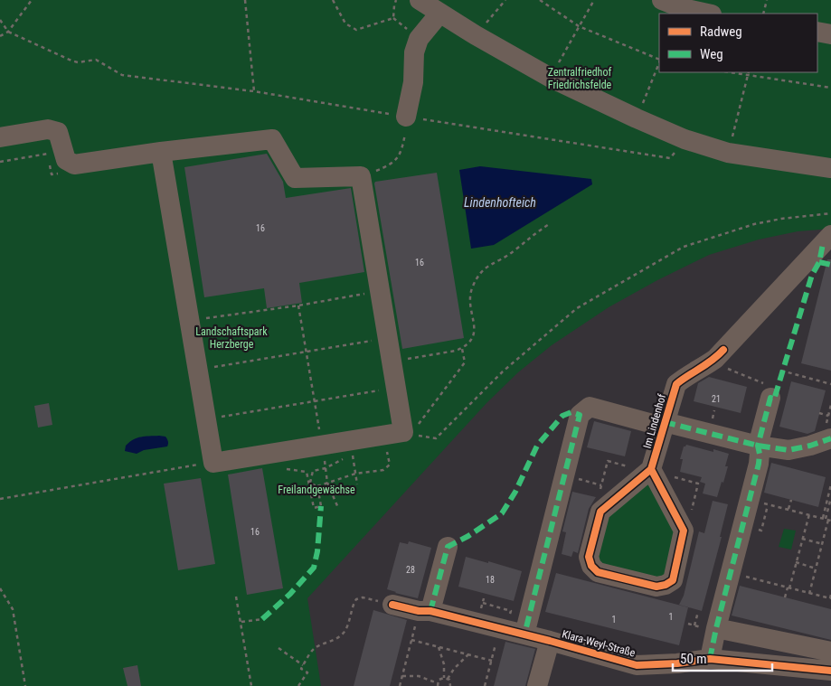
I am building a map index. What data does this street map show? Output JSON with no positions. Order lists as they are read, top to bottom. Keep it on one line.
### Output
{"streets":{"street":["Im Lindenhof","Klara-Weyl-Straße"]},"water":["Lindenhofteich"],"parks":["Zentralfriedhof Friedrichsfelde","Landschaftspark Herzberge","Freilandgewächse"],"house_numbers":["16","16","21","16","28","18","1","1"],"legend":["Radweg","Weg"],"scale_bar":"50 m"}
